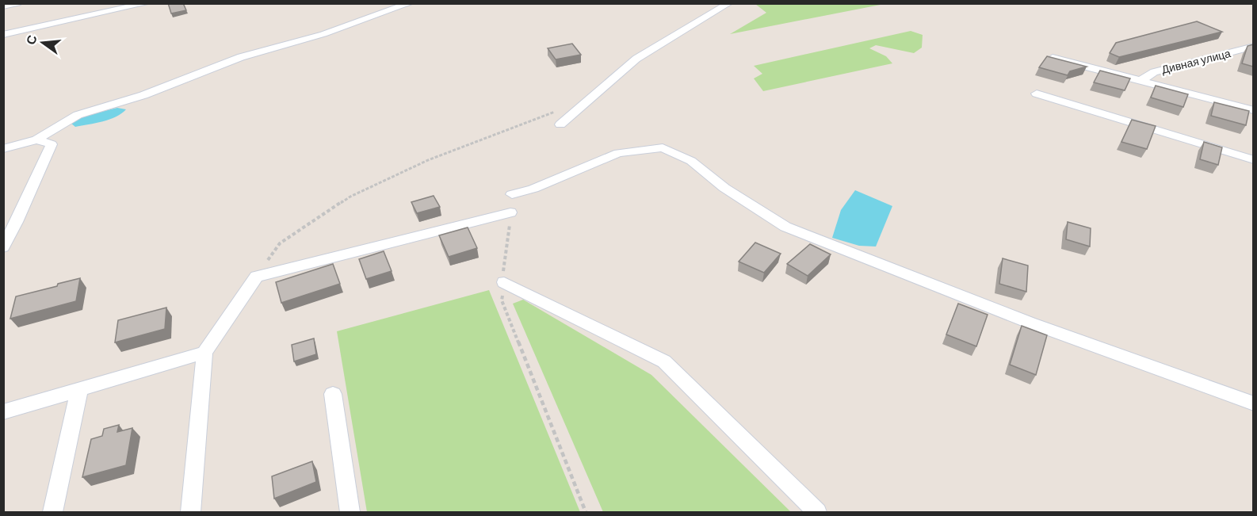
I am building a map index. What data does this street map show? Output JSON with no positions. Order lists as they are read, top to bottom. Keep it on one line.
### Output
{"streets":{"street":["Дивная улица"]},"north":"left"}
